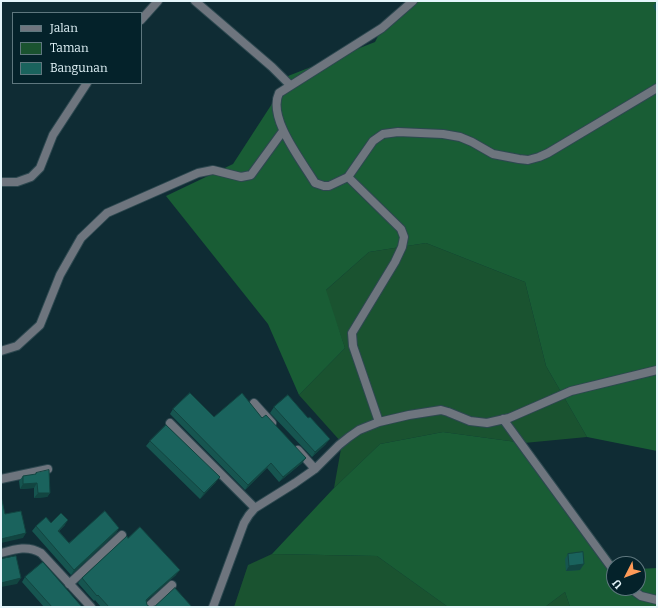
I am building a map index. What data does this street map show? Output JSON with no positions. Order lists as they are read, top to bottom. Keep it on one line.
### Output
{"legend":["Jalan","Taman","Bangunan"],"north":"bottom left"}
